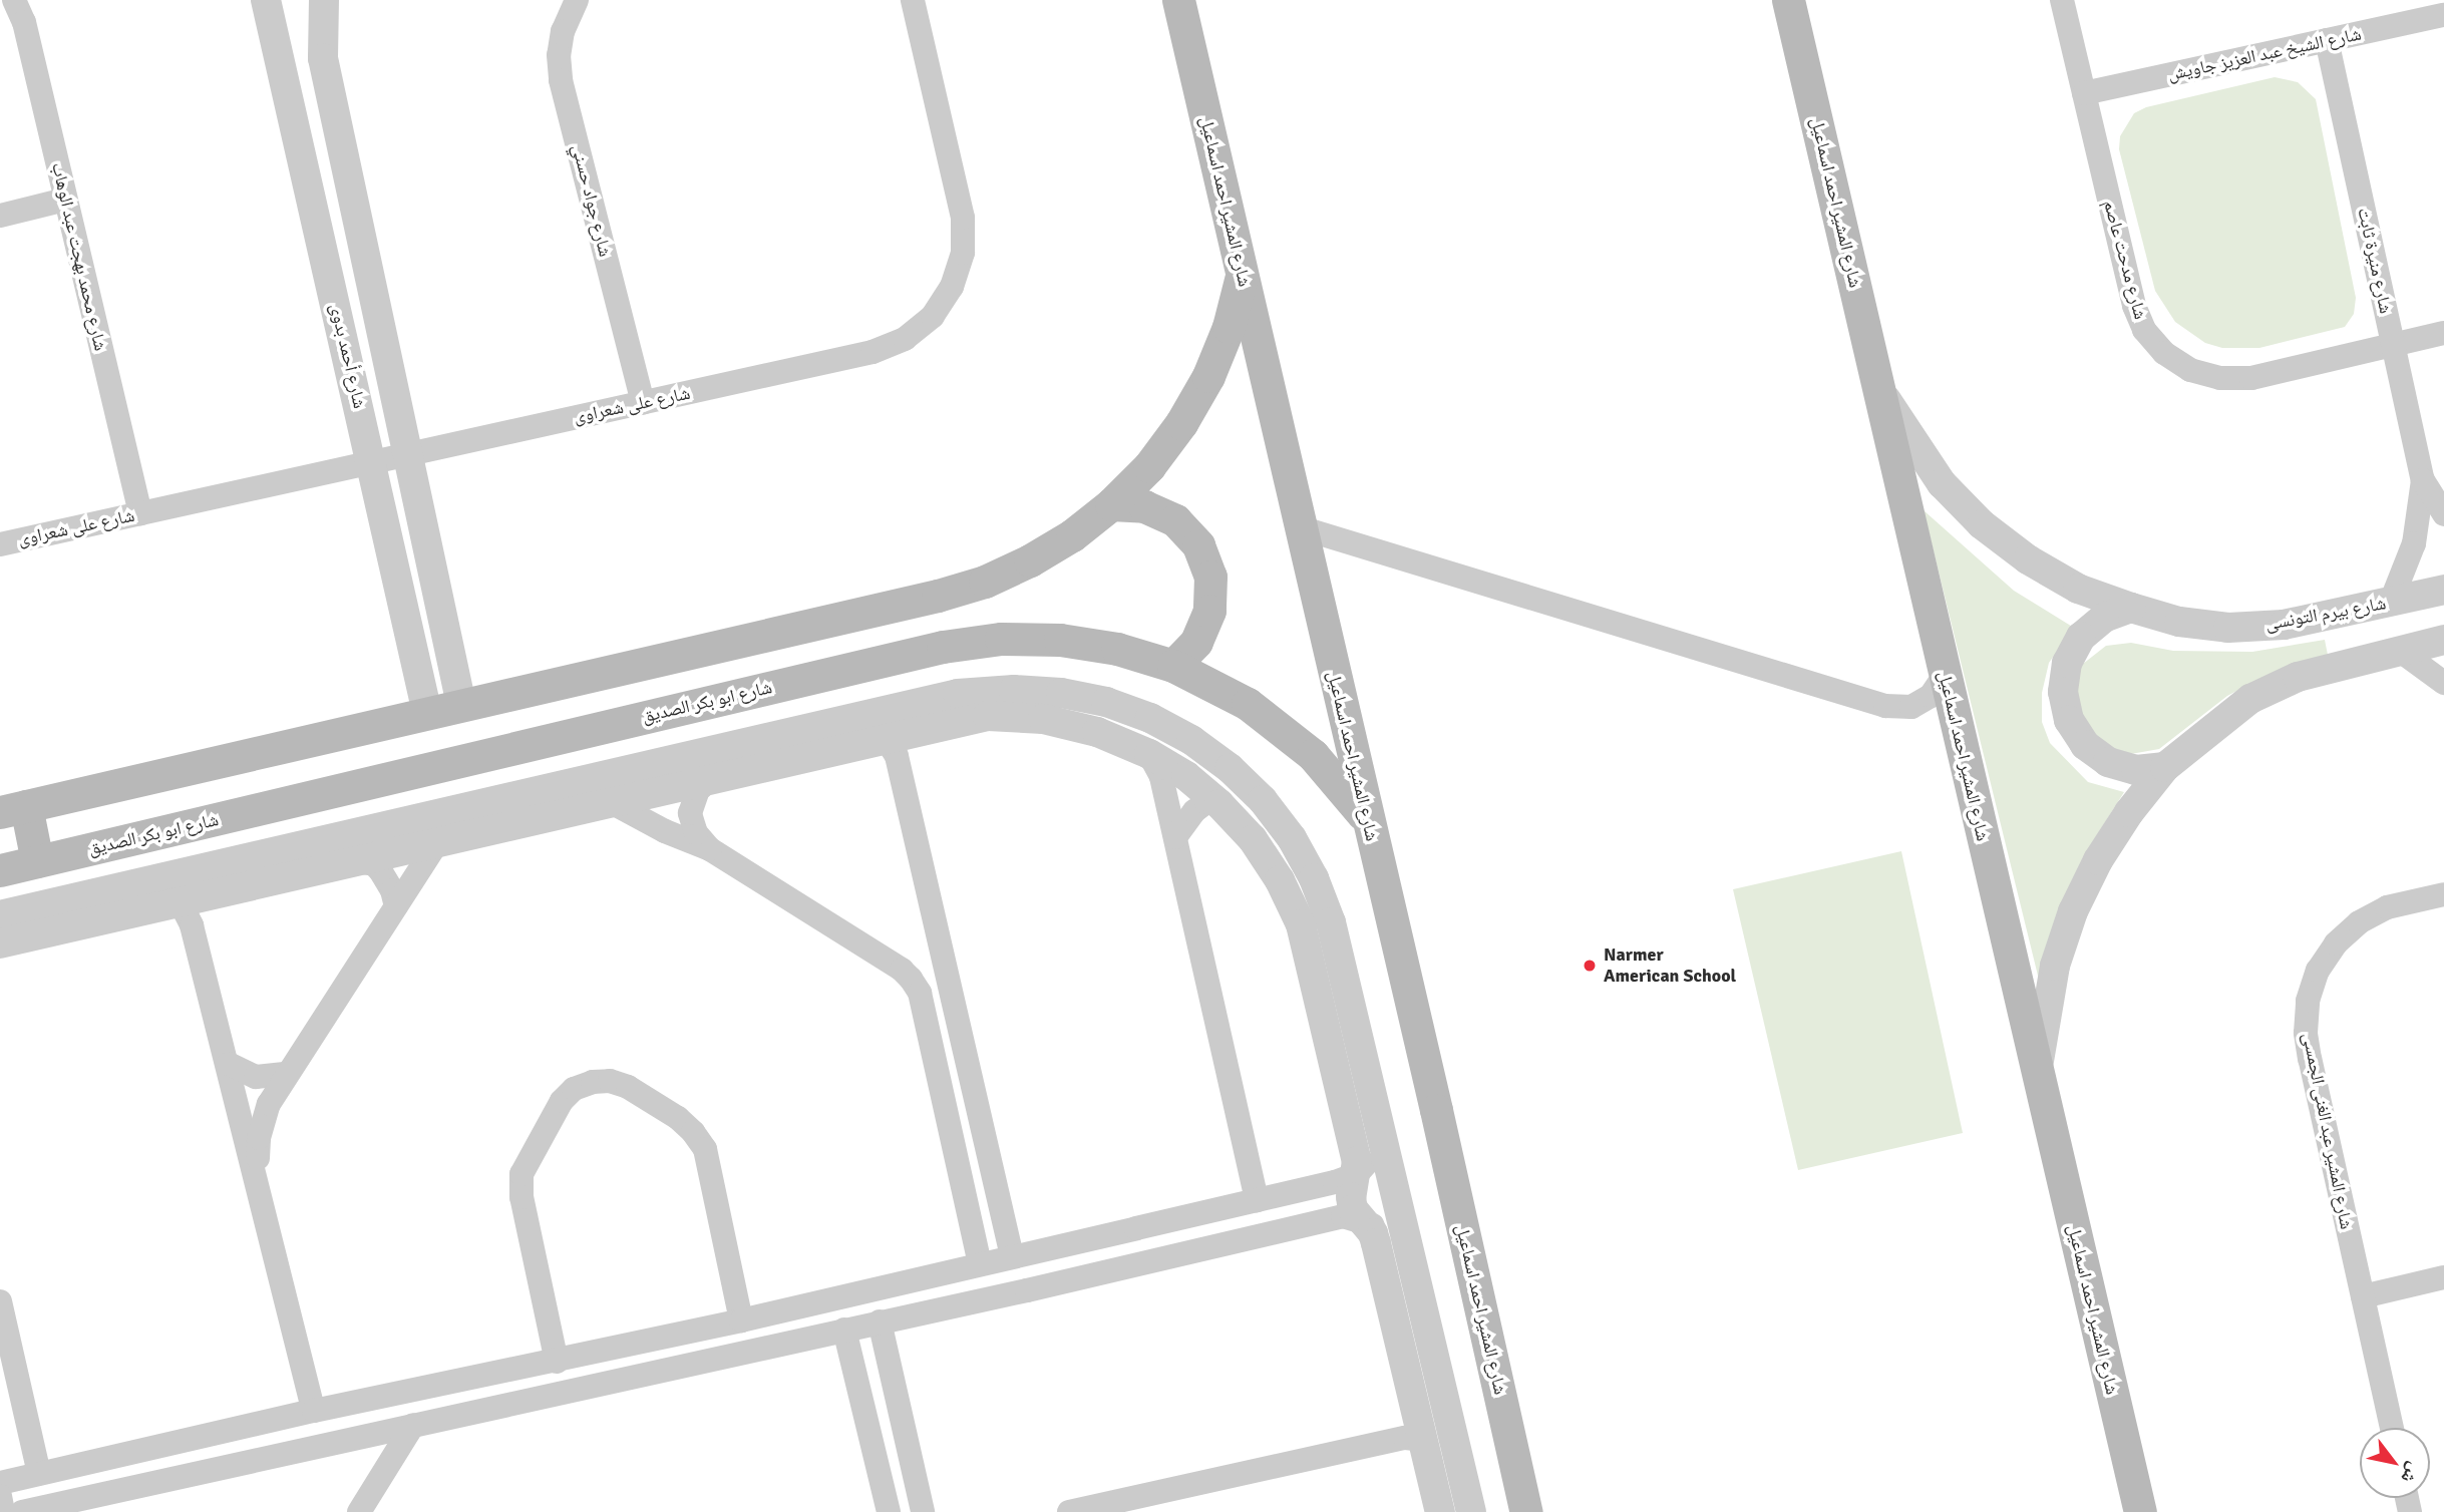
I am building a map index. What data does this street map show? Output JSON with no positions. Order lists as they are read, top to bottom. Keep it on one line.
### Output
{"streets":{"main road":["شارع المشير احمد اسماعيل","شارع ابو بكر الصديق"],"street":["شارع الشيخ عبد العزيز جاويش","شارع جواد حسني","شارع محمد بهجت عبد الوهاب","شارع مدحت عاصم","شارع منيرة ثابت","شارع أحمد بدوى","شارع على شعراوى","شارع بيرم التونسى","شارع المشير عبد الغنى الجمسى"]},"crossings":[["شارع الشيخ عبد العزيز جاويش","شارع مدحت عاصم"],["شارع الشيخ عبد العزيز جاويش","شارع منيرة ثابت"],["شارع جواد حسني","شارع على شعراوى"],["شارع المشير احمد اسماعيل","شارع بيرم التونسى"],["شارع المشير احمد اسماعيل","شارع ابو بكر الصديق"],["شارع محمد بهجت عبد الوهاب","شارع على شعراوى"],["شارع مدحت عاصم","شارع منيرة ثابت"],["شارع منيرة ثابت","شارع بيرم التونسى"],["شارع أحمد بدوى","شارع على شعراوى"]],"places":["Narmer American School"],"north":"bottom right"}
